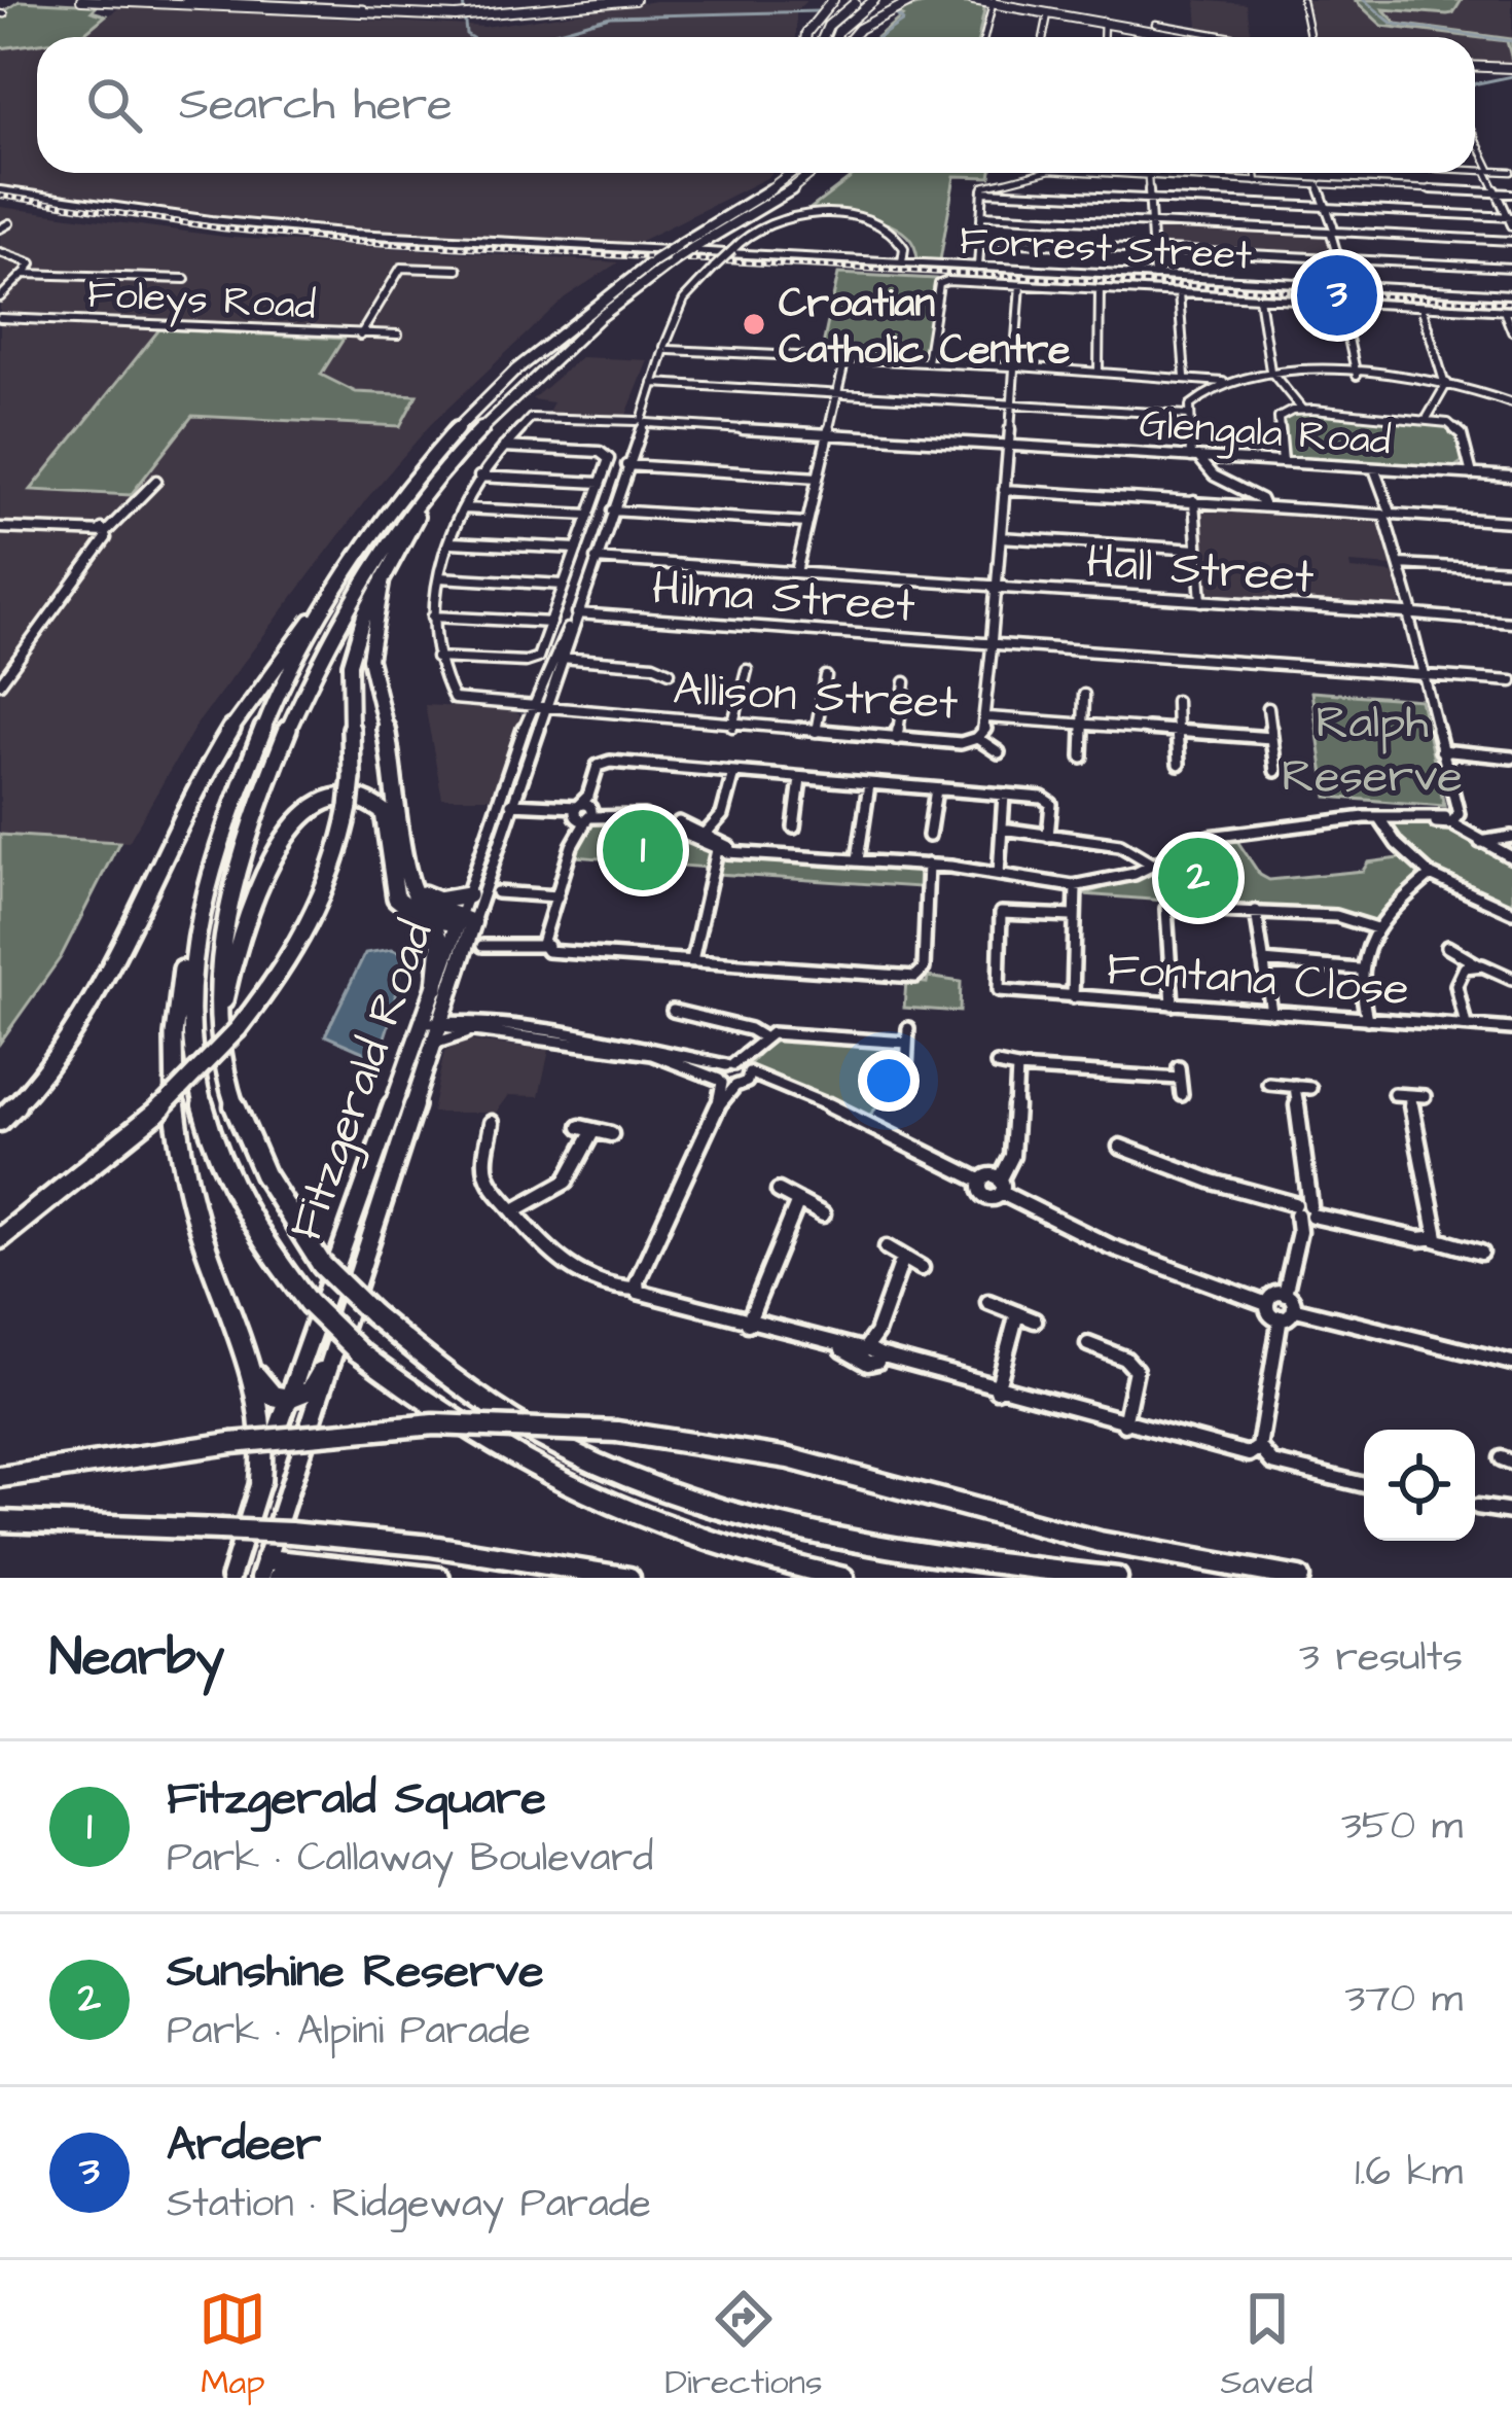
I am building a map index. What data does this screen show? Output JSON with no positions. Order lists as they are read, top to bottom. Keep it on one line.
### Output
{"streets":{"main road":["Fitzgerald Road"],"street":["Forrest Street","Foleys Road","Glengala Road","Hall Street","Hilma Street","Allison Street","Fontana Close"]},"crossings":[["Forrest Street","Fitzgerald Road"],["Glengala Road","Allison Street"],["Glengala Road","Fitzgerald Road"],["Hall Street","Allison Street"],["Hall Street","Fitzgerald Road"],["Hilma Street","Allison Street"],["Hilma Street","Fitzgerald Road"],["Allison Street","Fitzgerald Road"]],"parks":["Ralph Reserve"],"places":["Croatian Catholic Centre"],"page":{"search":"Search here","pins":["3","1","2"],"heading":["Nearby","3 results"],"list":[{"mark":"1","name":"Fitzgerald Square","note":"Park · Callaway Boulevard","value":"350 m"},{"mark":"2","name":"Sunshine Reserve","note":"Park · Alpini Parade","value":"370 m"},{"mark":"3","name":"Ardeer","note":"Station · Ridgeway Parade","value":"1.6 km"}],"nav":["Map","Directions","Saved"]}}
